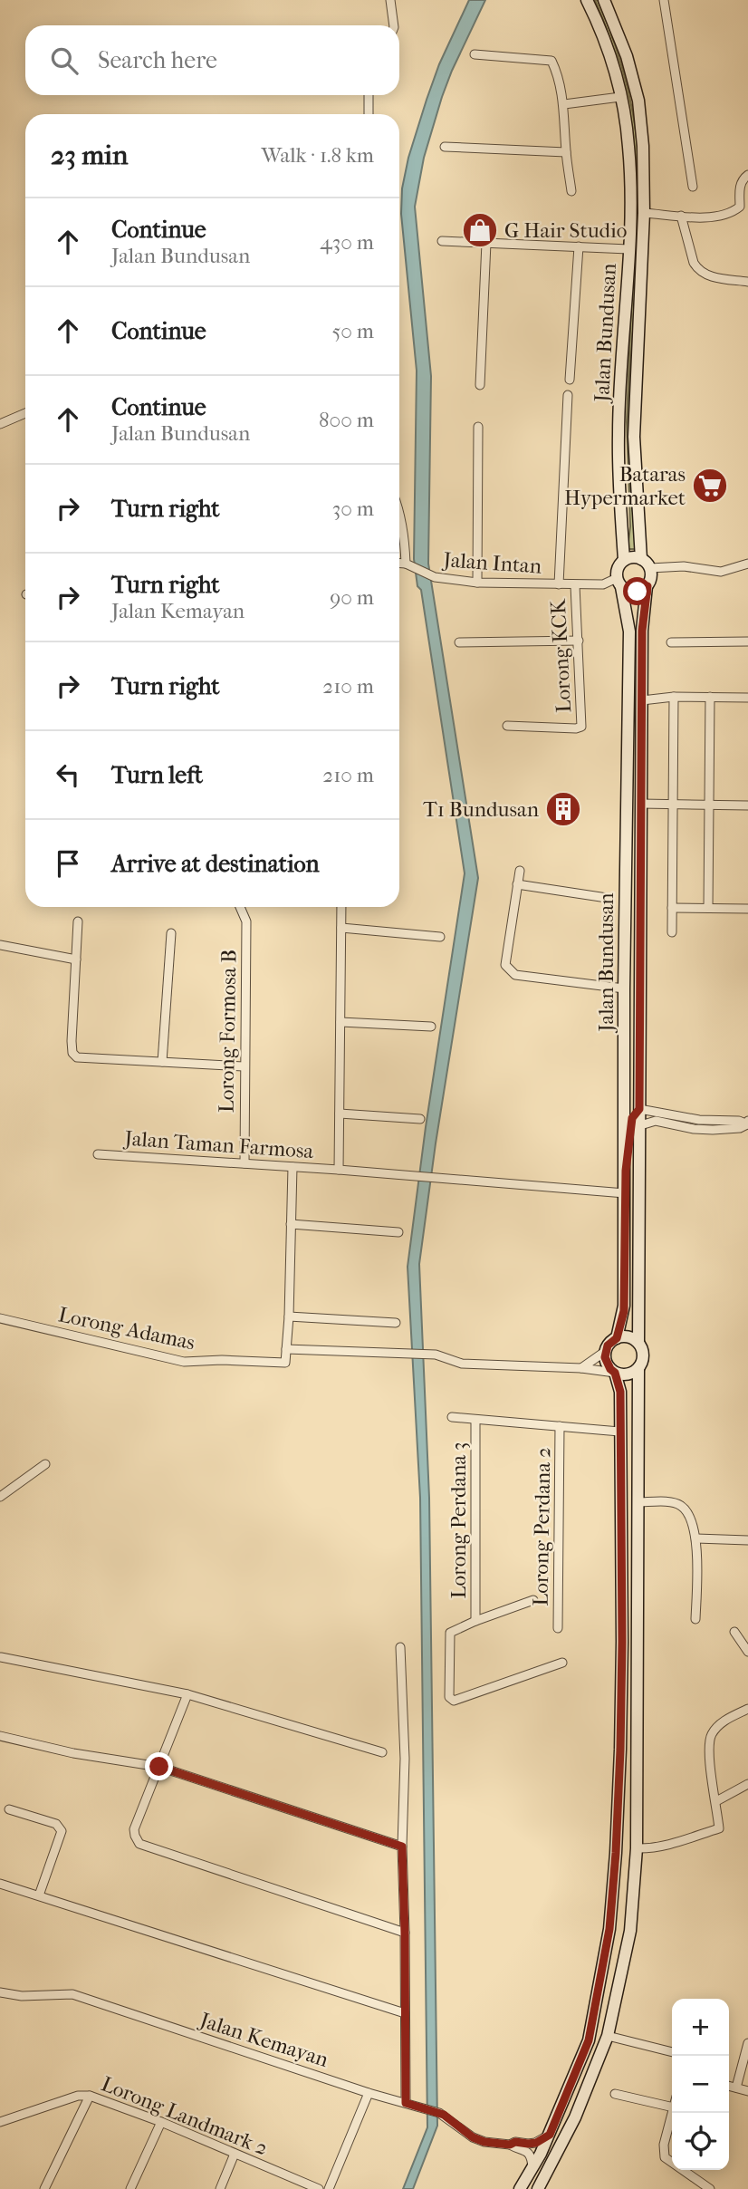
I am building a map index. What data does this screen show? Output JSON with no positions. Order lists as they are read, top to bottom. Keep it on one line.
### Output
{"streets":{"main road":["Jalan Bundusan"],"street":["Jalan Intan","Lorong KCK","Lorong Formosa B","Jalan Taman Farmosa","Lorong Adamas","Lorong Perdana 3","Lorong Perdana 2","Jalan Kemayan","Lorong Landmark 2"]},"crossings":[["Jalan Bundusan","Jalan Intan"],["Jalan Bundusan","Jalan Taman Farmosa"],["Jalan Intan","Lorong KCK"],["Lorong Formosa B","Jalan Taman Farmosa"]],"places":{"shop":["G Hair Studio"],"supermarket":["Bataras Hypermarket"],"building":["T1 Bundusan"]},"page":{"search":"Search here","heading":["23 min","Walk · 1.8 km"],"list":[["Continue","Jalan Bundusan","430 m"],["Continue","50 m"],["Continue","Jalan Bundusan","800 m"],["Turn right","30 m"],["Turn right","Jalan Kemayan","90 m"],["Turn right","210 m"],["Turn left","210 m"],"Arrive at destination"],"map_buttons":["+","−"]}}
